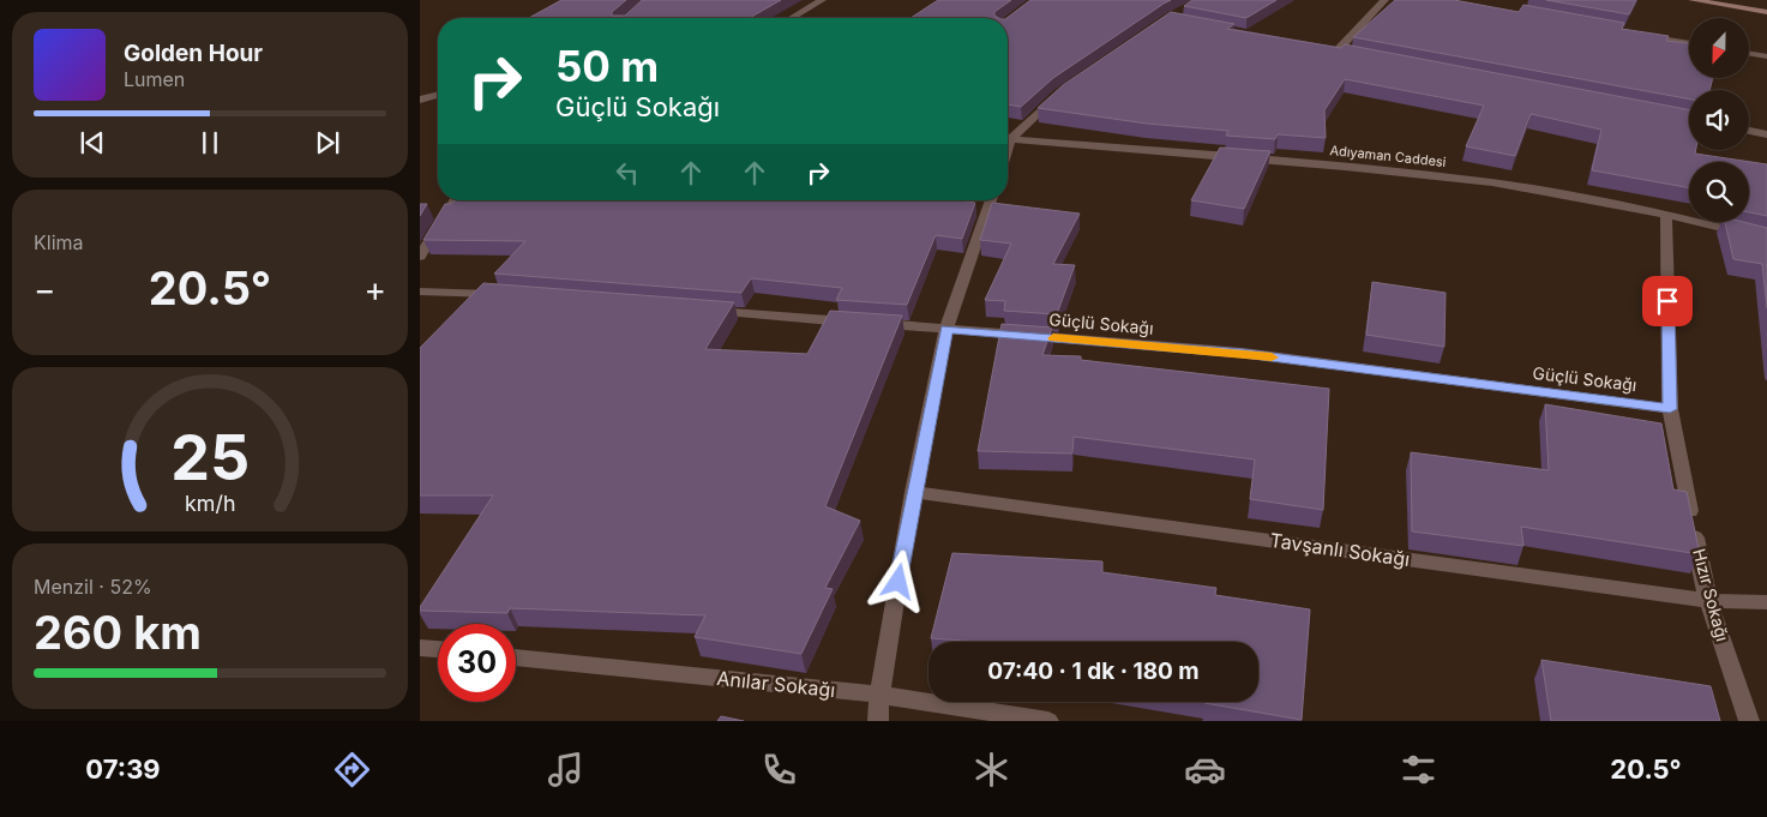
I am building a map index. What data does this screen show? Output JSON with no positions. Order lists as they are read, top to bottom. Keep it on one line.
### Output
{"streets":{"street":["Adıyaman Caddesi","Güçlü Sokağı","Tavşanlı Sokağı","Hızır Sokağı","Anılar Sokağı"]},"crossings":[["Adıyaman Caddesi","Hızır Sokağı"],["Güçlü Sokağı","Hızır Sokağı"],["Tavşanlı Sokağı","Hızır Sokağı"]],"north":"bottom","page":{"turn":["50 m","Güçlü Sokağı"],"song":["Golden Hour","Lumen"],"tile":["Klima",["Menzil · 52%","260 km"]],"heat":["−","20.5°","+"],"limit":"30","trip":"07:40 · 1 dk · 180 m","tabs":["07:39","20.5°"],"gauge":["25","km/h"]}}
